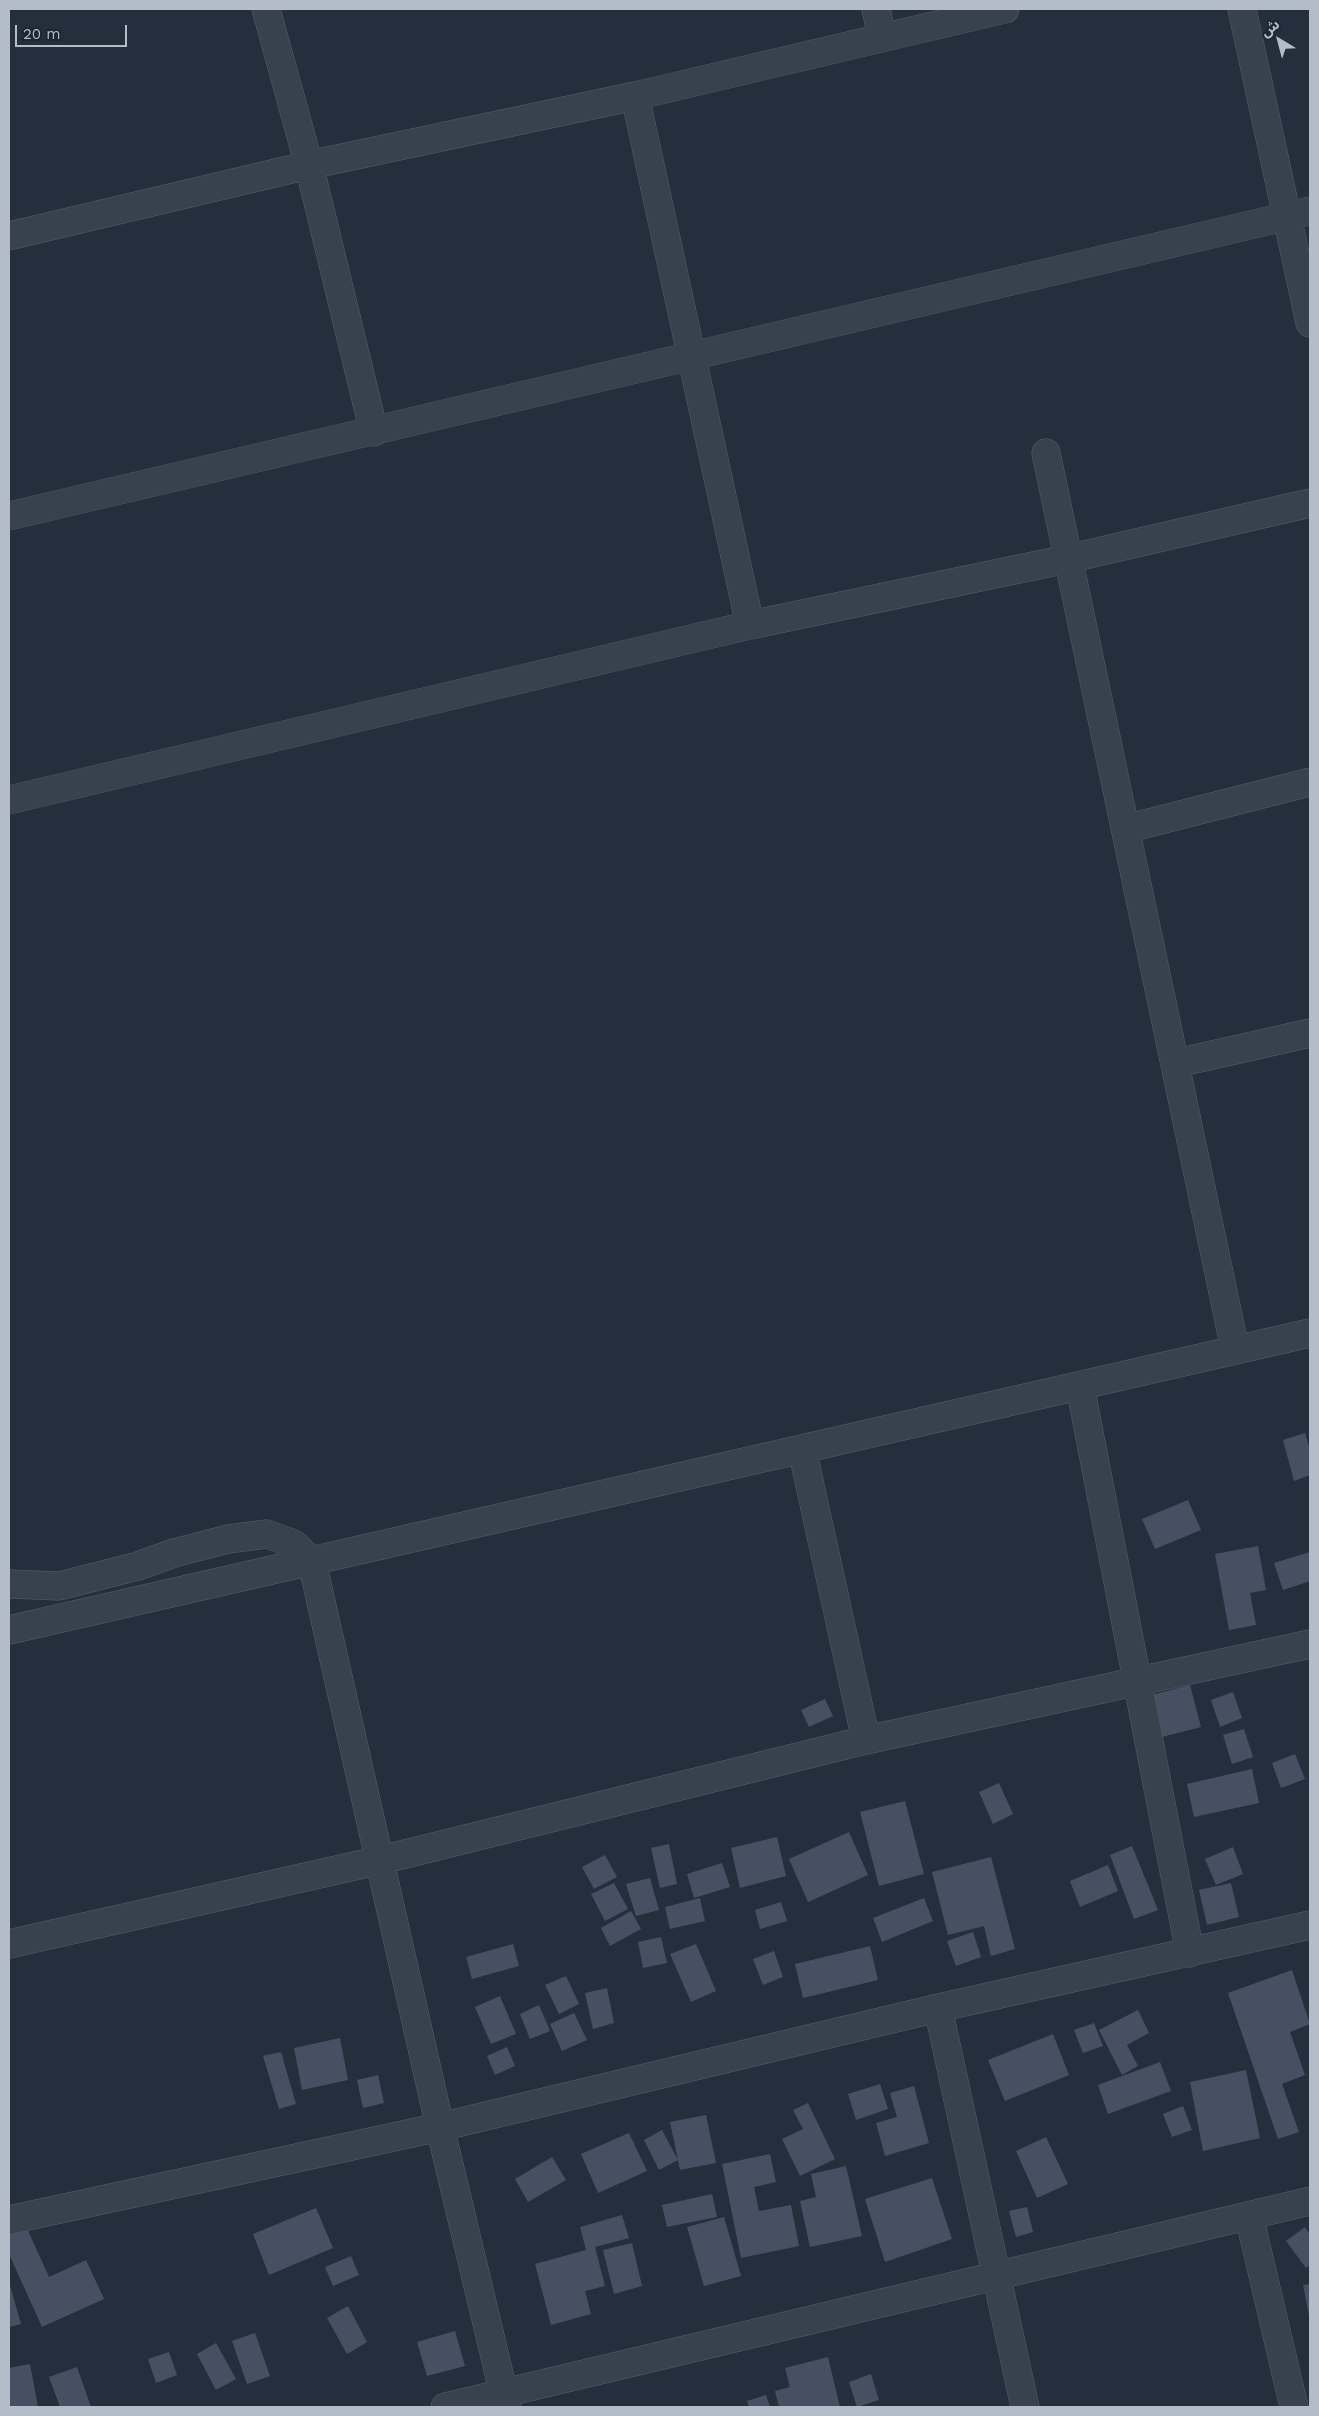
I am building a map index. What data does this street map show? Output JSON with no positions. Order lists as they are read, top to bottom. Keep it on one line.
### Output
{"scale_bar":"20 m","north":"top left"}
